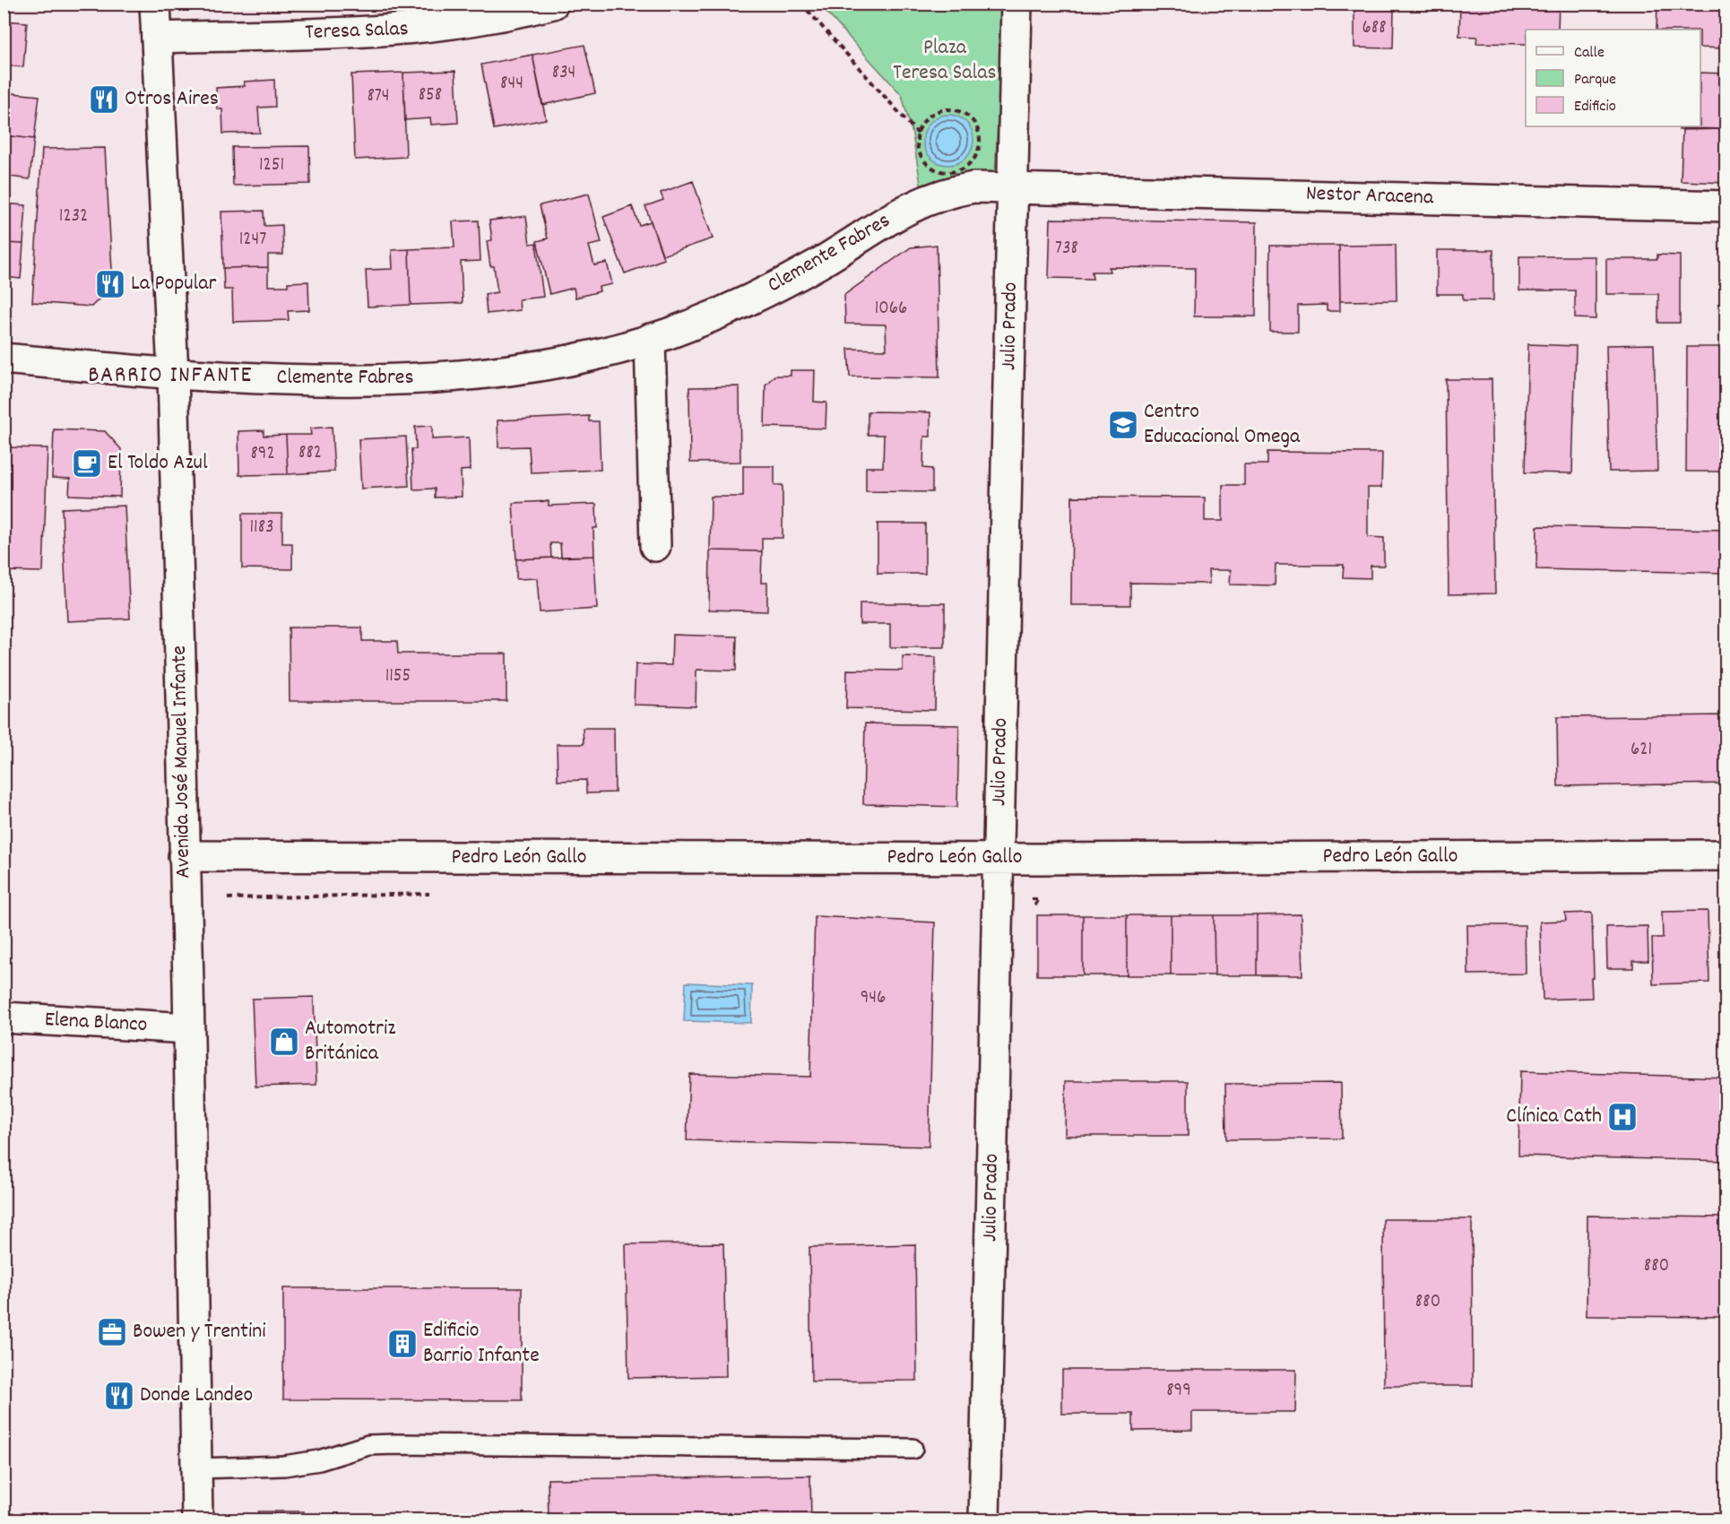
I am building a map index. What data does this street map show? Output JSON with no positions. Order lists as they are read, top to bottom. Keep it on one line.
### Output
{"streets":{"street":["Teresa Salas","Nestor Aracena","Clemente Fabres","Julio Prado","Avenida José Manuel Infante","Pedro León Gallo","Elena Blanco"]},"crossings":[["Teresa Salas","Avenida José Manuel Infante"],["Nestor Aracena","Clemente Fabres"],["Nestor Aracena","Julio Prado"],["Clemente Fabres","Julio Prado"],["Clemente Fabres","Avenida José Manuel Infante"],["Julio Prado","Pedro León Gallo"],["Avenida José Manuel Infante","Pedro León Gallo"],["Avenida José Manuel Infante","Elena Blanco"]],"districts":["BARRIO INFANTE"],"parks":["Plaza Teresa Salas"],"places":{"restaurant":["Otros Aires","La Popular","Donde Landeo"],"school or university":["Centro Educacional Omega"],"cafe":["El Toldo Azul"],"shop":["Automotriz Británica"],"hospital":["Clínica Cath"],"office":["Bowen y Trentini"],"building":["Edificio Barrio Infante"]},"house_numbers":["688","834","844","858","874","1251","1232","1247","738","1066","882","892","1183","1155","621","946","880","880","899"],"legend":["Calle","Parque","Edificio"]}
